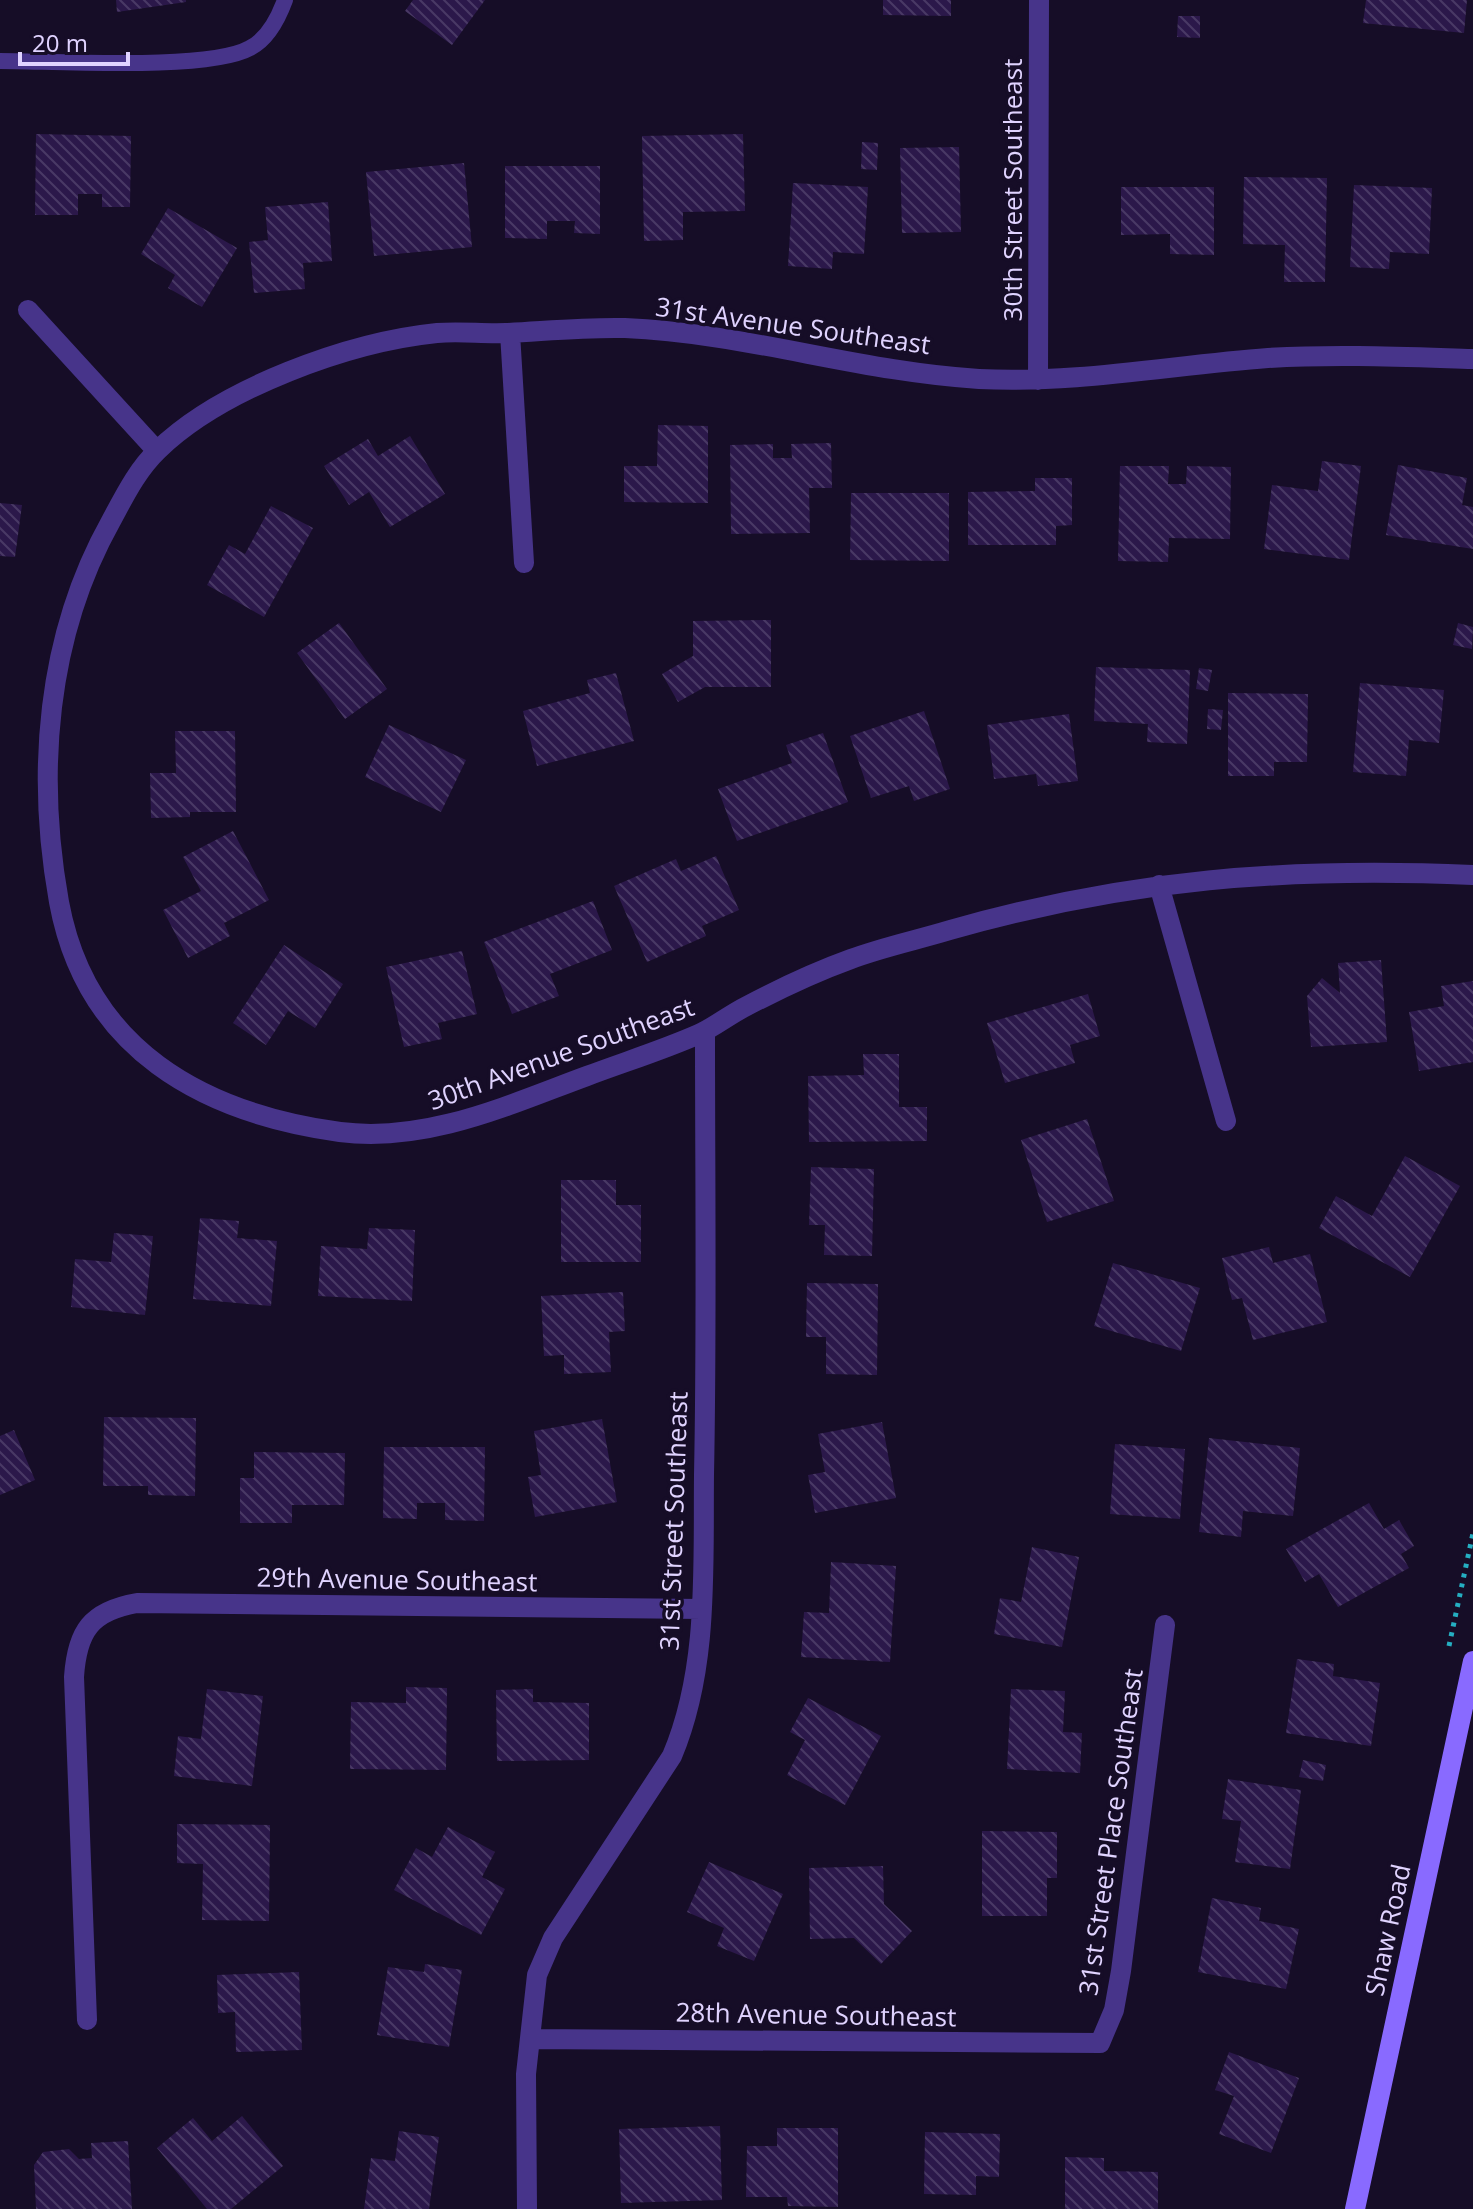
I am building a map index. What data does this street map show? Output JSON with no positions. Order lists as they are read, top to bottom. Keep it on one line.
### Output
{"streets":{"main road":["Shaw Road"],"street":["30th Street Southeast","31st Avenue Southeast","30th Avenue Southeast","31st Street Southeast","29th Avenue Southeast","31st Street Place Southeast","28th Avenue Southeast"]},"crossings":[["30th Street Southeast","31st Avenue Southeast"],["31st Avenue Southeast","30th Avenue Southeast"],["30th Avenue Southeast","31st Street Southeast"],["31st Street Southeast","29th Avenue Southeast"],["31st Street Southeast","28th Avenue Southeast"],["31st Street Place Southeast","28th Avenue Southeast"]],"scale_bar":"20 m"}
